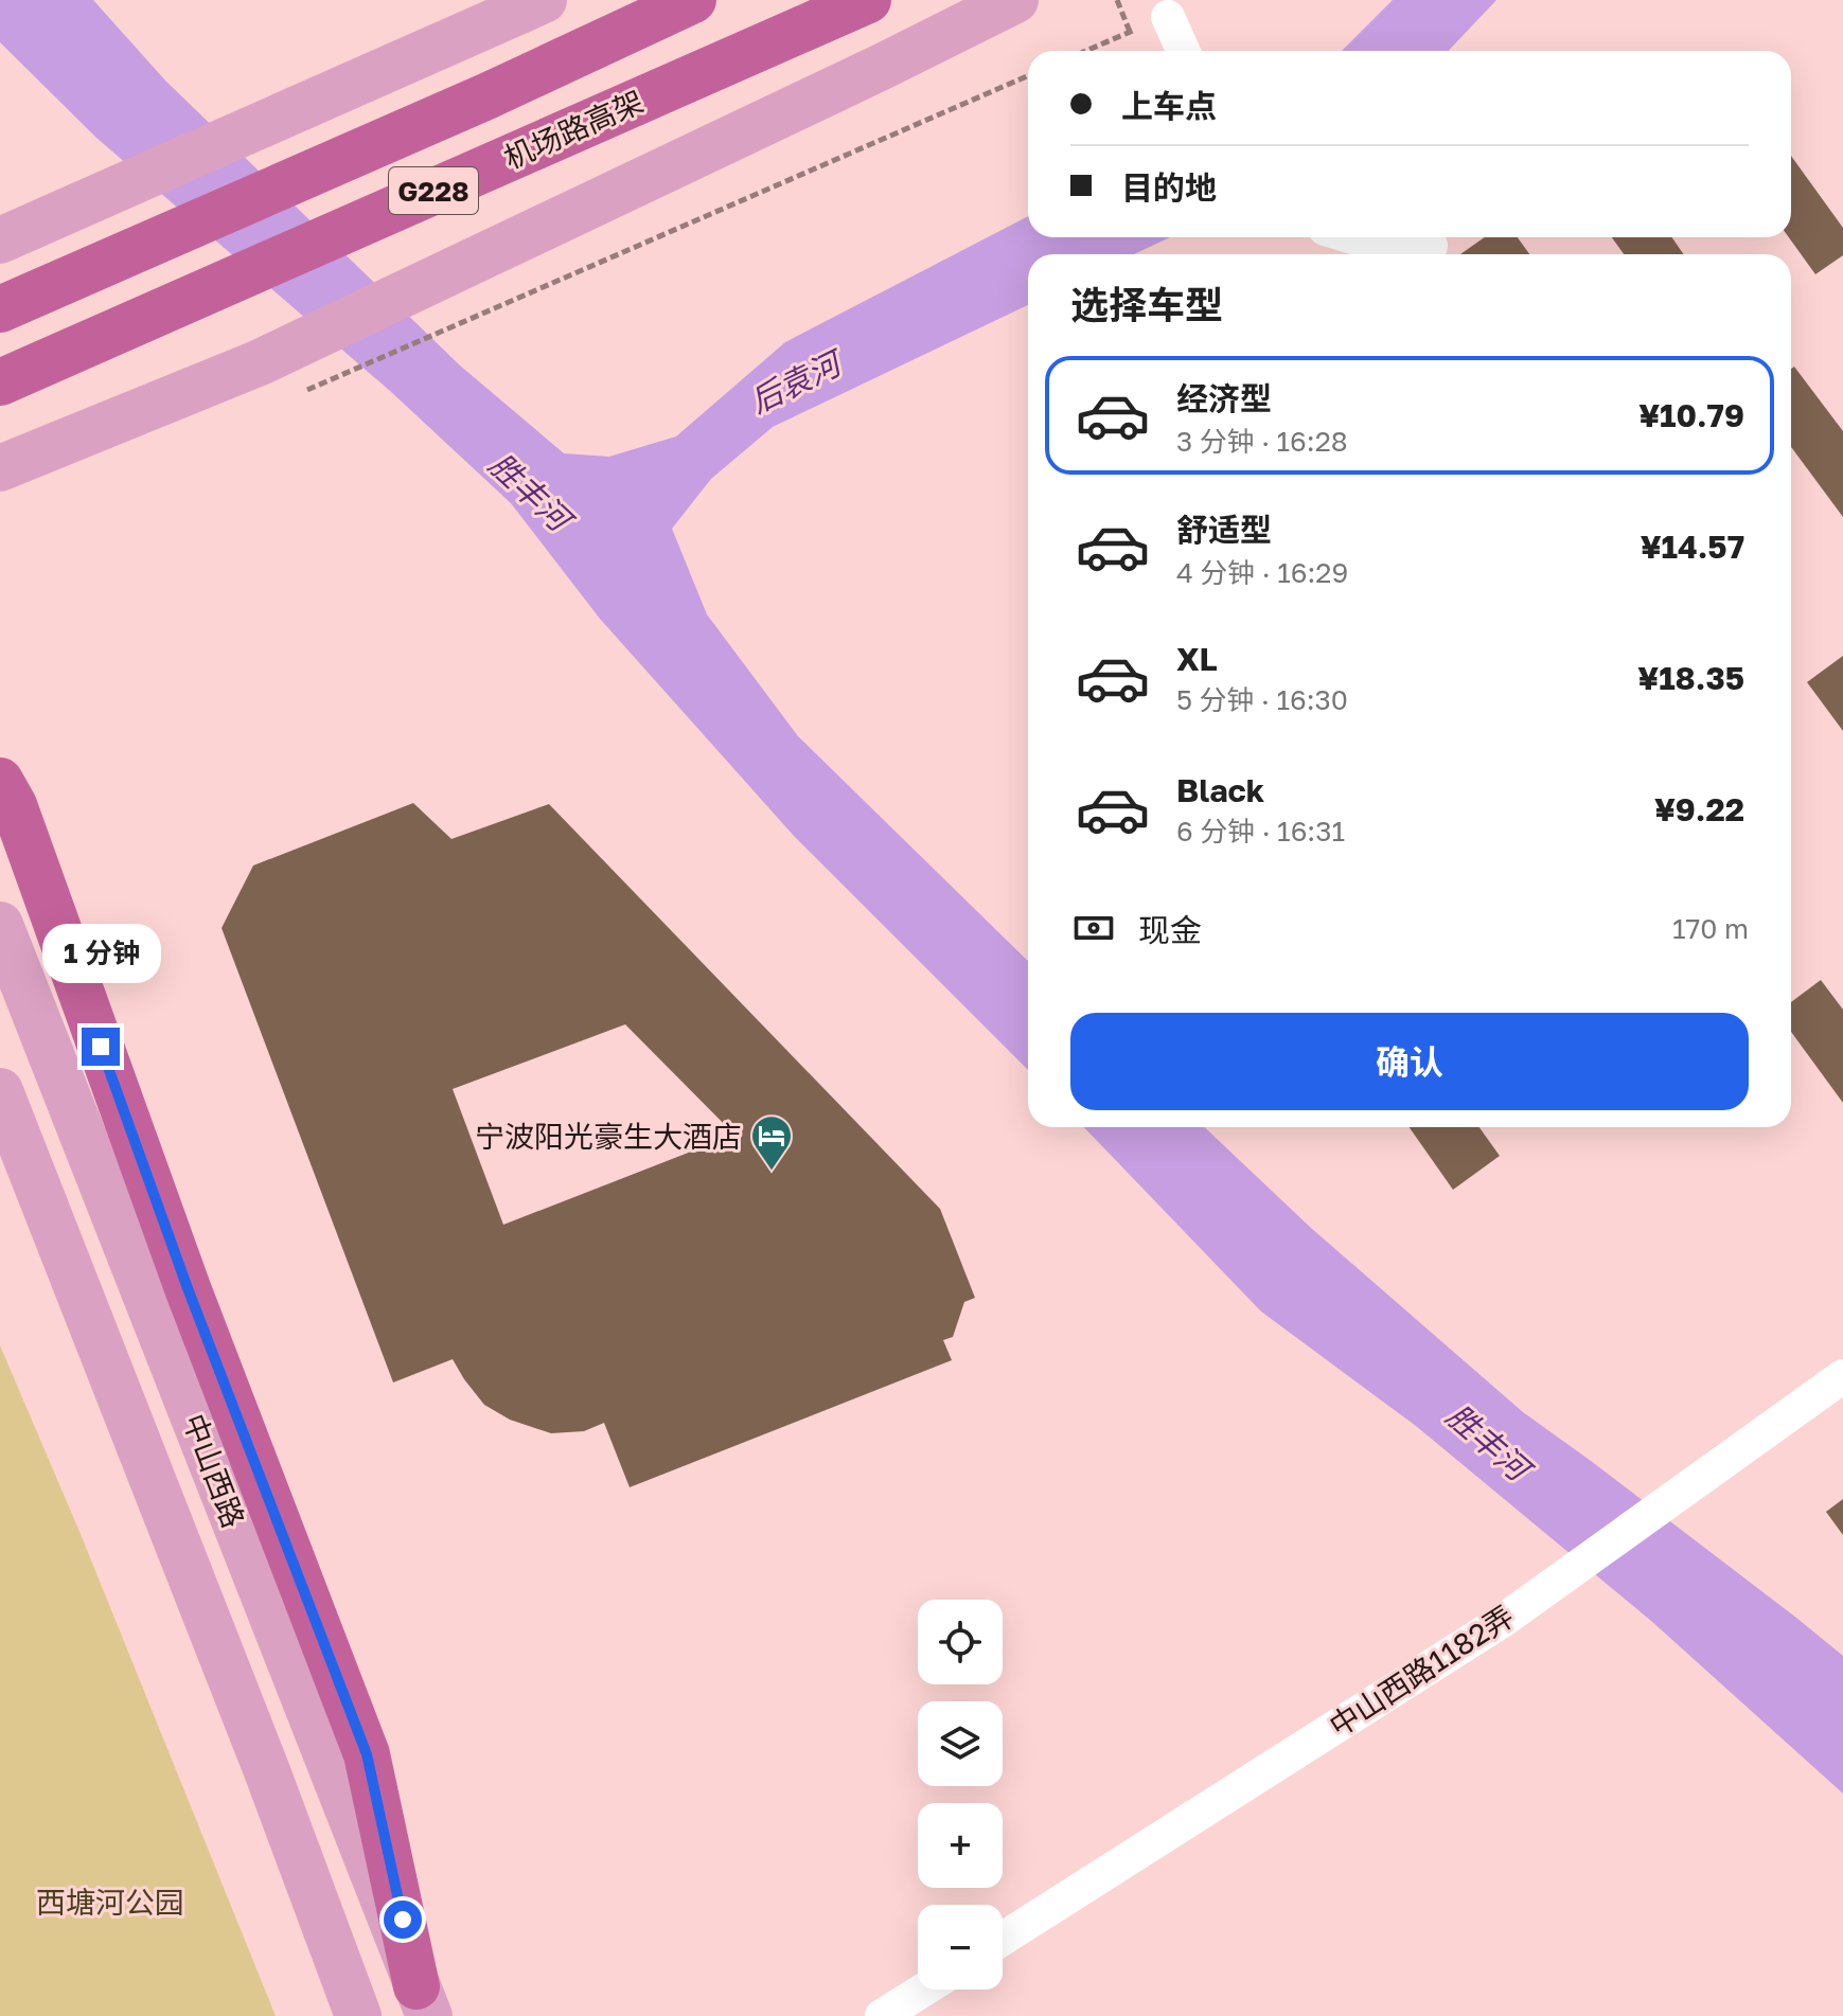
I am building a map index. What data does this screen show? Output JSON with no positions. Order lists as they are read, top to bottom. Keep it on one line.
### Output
{"streets":{"highway":["机场路高架","G228"],"main road":["中山西路"],"street":["中山西路1182弄"]},"water":["后袁河","胜丰河"],"parks":["西塘河公园"],"places":{"hotel":["宁波阳光豪生大酒店"]},"page":{"banner":["上车点","目的地"],"heading":"选择车型","list":[{"name":"经济型","note":"3 分钟 · 16:28","value":"¥10.79"},{"name":"舒适型","note":"4 分钟 · 16:29","value":"¥14.57"},{"name":"XL","note":"5 分钟 · 16:30","value":"¥18.35"},{"name":"Black","note":"6 分钟 · 16:31","value":"¥9.22"}],"pay":["现金","170 m"],"bubble":"1 分钟","buttons":"确认","map_buttons":["+","−"]}}
